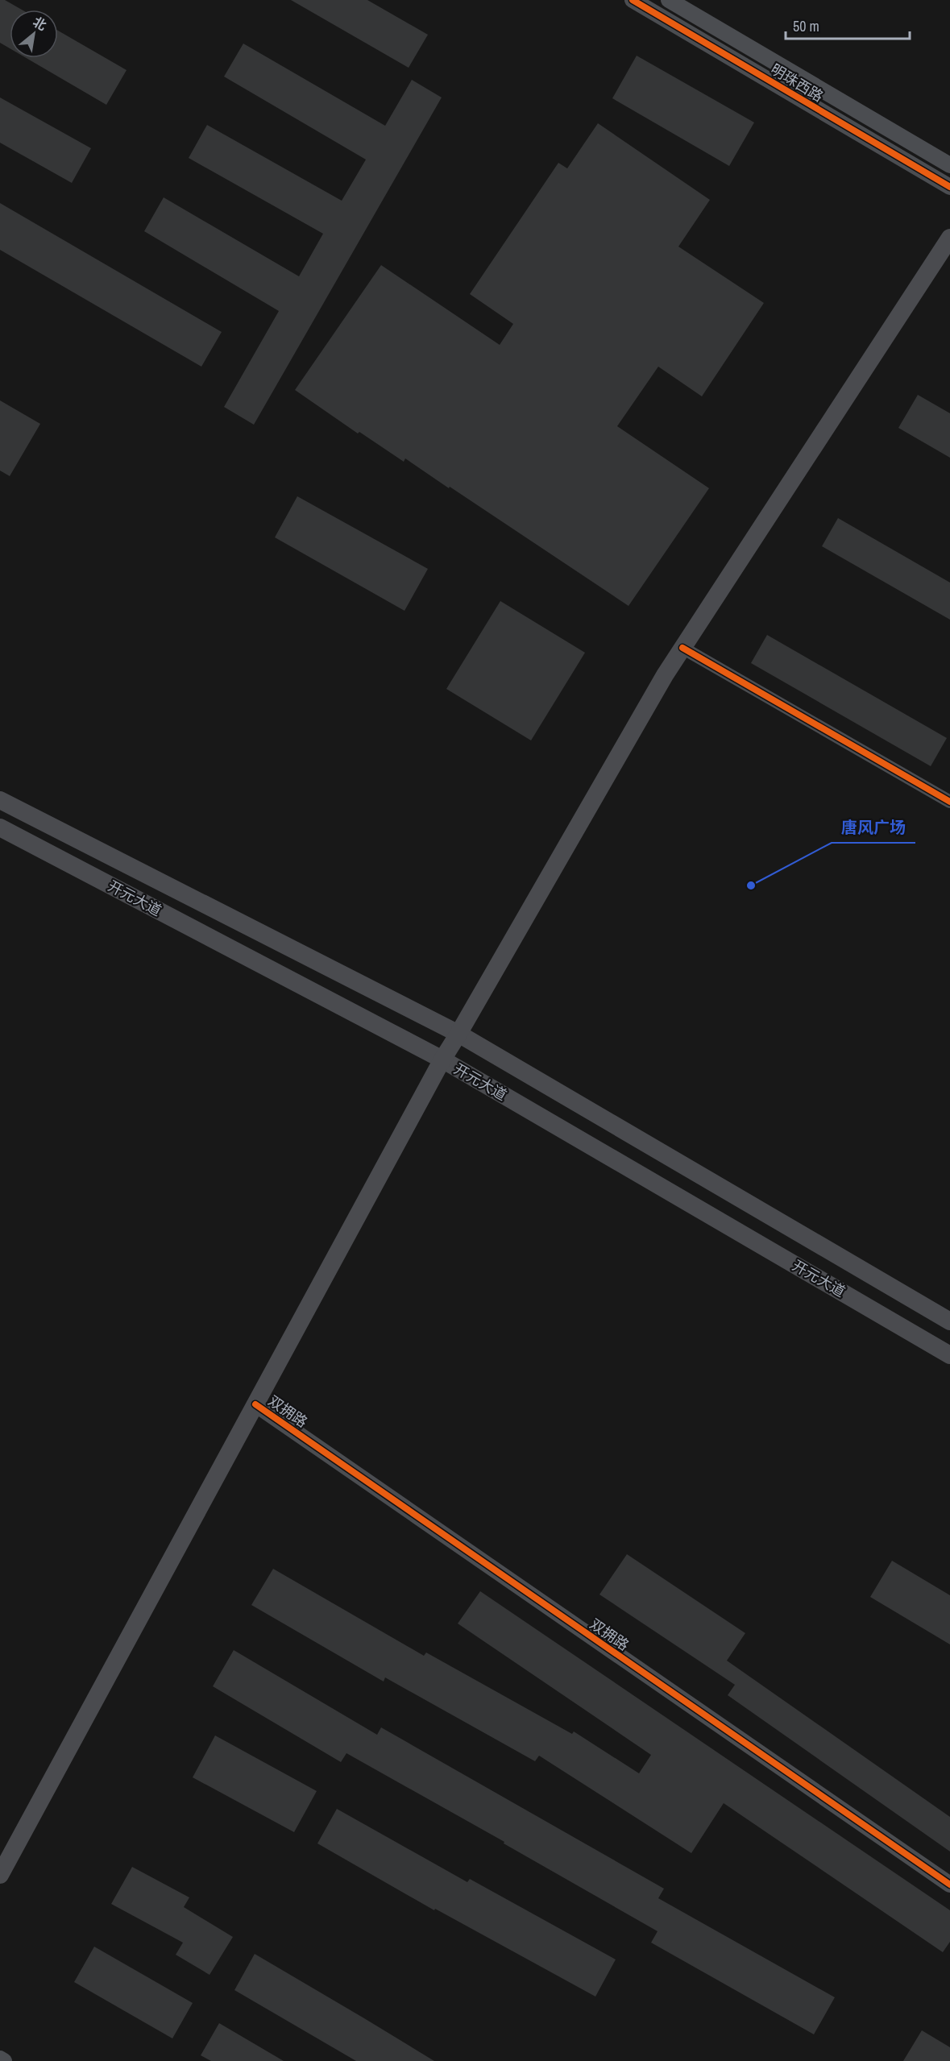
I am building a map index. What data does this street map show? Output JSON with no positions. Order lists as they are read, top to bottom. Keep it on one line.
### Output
{"streets":{"main road":["开元大道"],"street":["明珠西路","双拥路"]},"places":["唐风广场"],"scale_bar":"50 m","north":"top right"}
